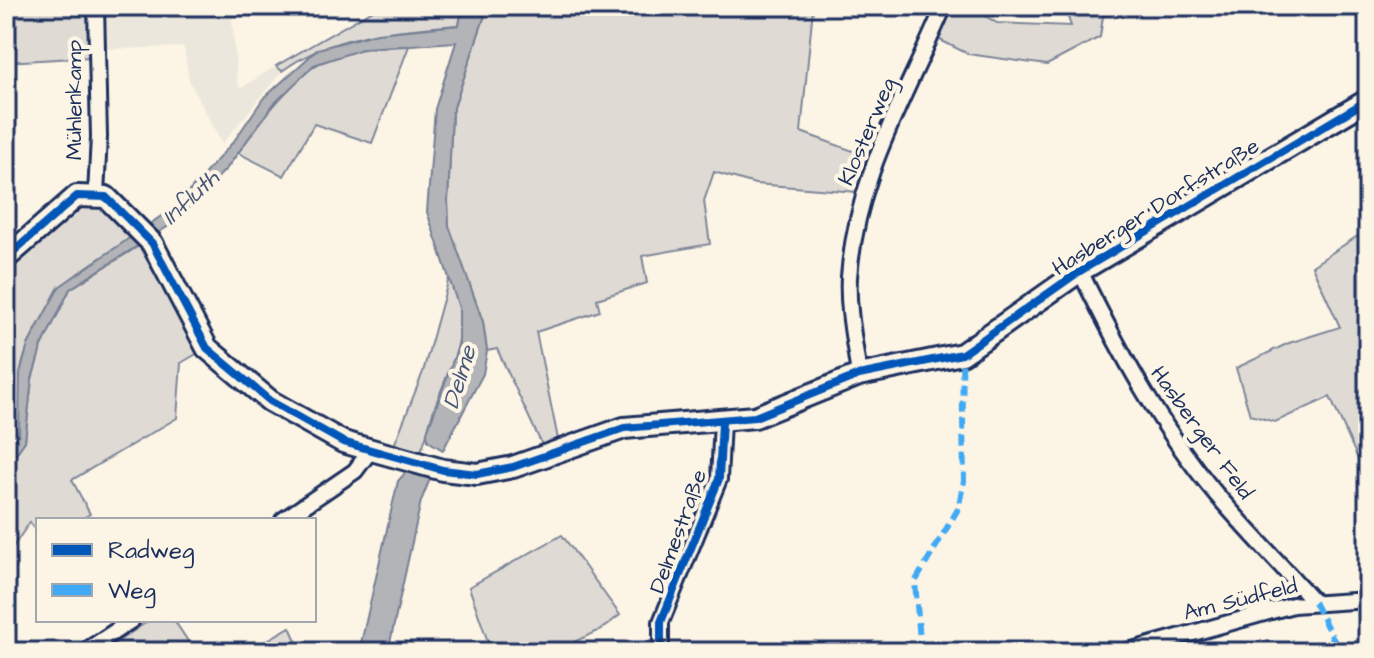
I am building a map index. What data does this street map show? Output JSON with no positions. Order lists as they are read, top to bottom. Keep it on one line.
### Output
{"streets":{"street":["Mühlenkamp","Klosterweg","Hasberger Dorfstraße","Hasberger Feld","Delmestraße","Am Südfeld"]},"crossings":[["Klosterweg","Hasberger Dorfstraße"],["Hasberger Dorfstraße","Hasberger Feld"],["Hasberger Dorfstraße","Delmestraße"],["Hasberger Feld","Am Südfeld"]],"water":["Influth","Delme"],"legend":["Radweg","Weg"]}
